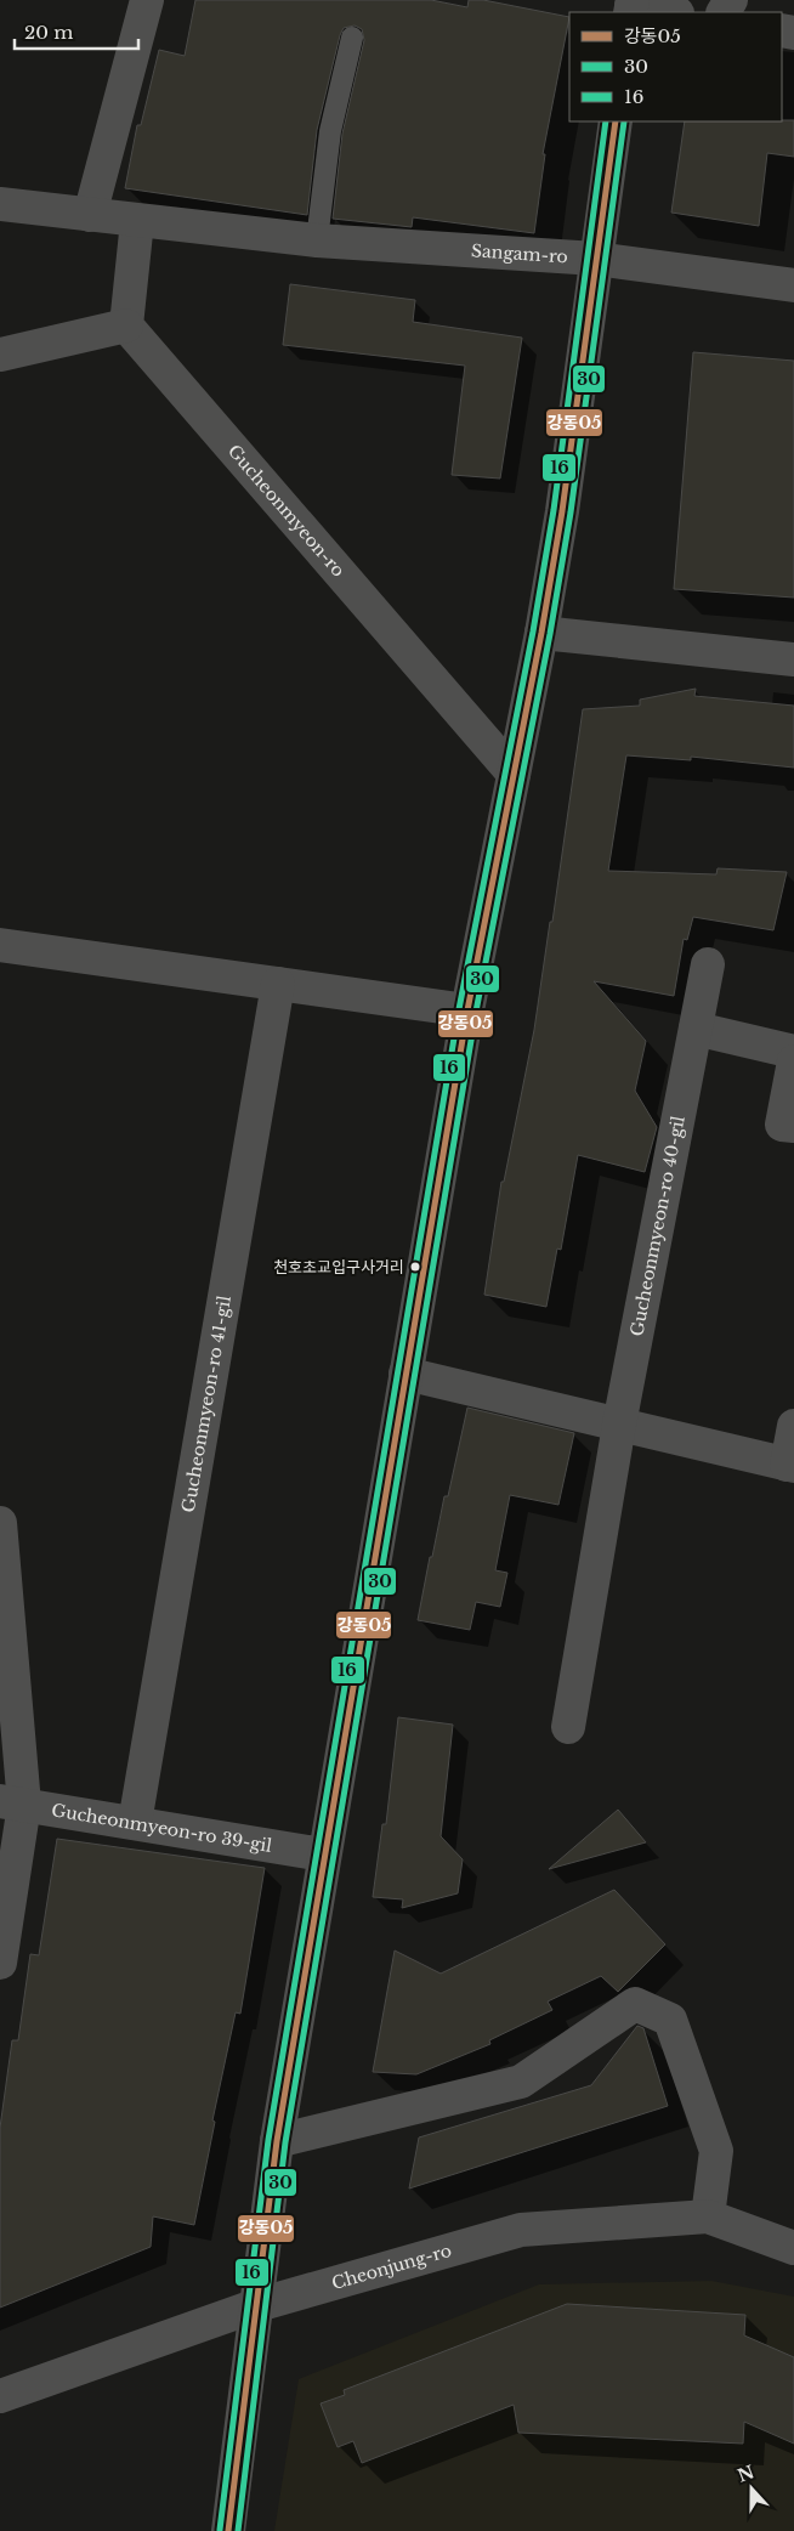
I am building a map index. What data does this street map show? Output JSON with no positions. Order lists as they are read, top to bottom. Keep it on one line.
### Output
{"streets":{"street":["Sangam-ro","Gucheonmyeon-ro","Gucheonmyeon-ro 40-gil","Gucheonmyeon-ro 41-gil","Gucheonmyeon-ro 39-gil","Cheonjung-ro"]},"crossings":[["Gucheonmyeon-ro 41-gil","Gucheonmyeon-ro 39-gil"]],"places":["천호초교입구사거리"],"lines":["transit line 강동05","transit line 30","transit line 16"],"legend":["강동05","30","16"],"scale_bar":"20 m","north":"top"}
